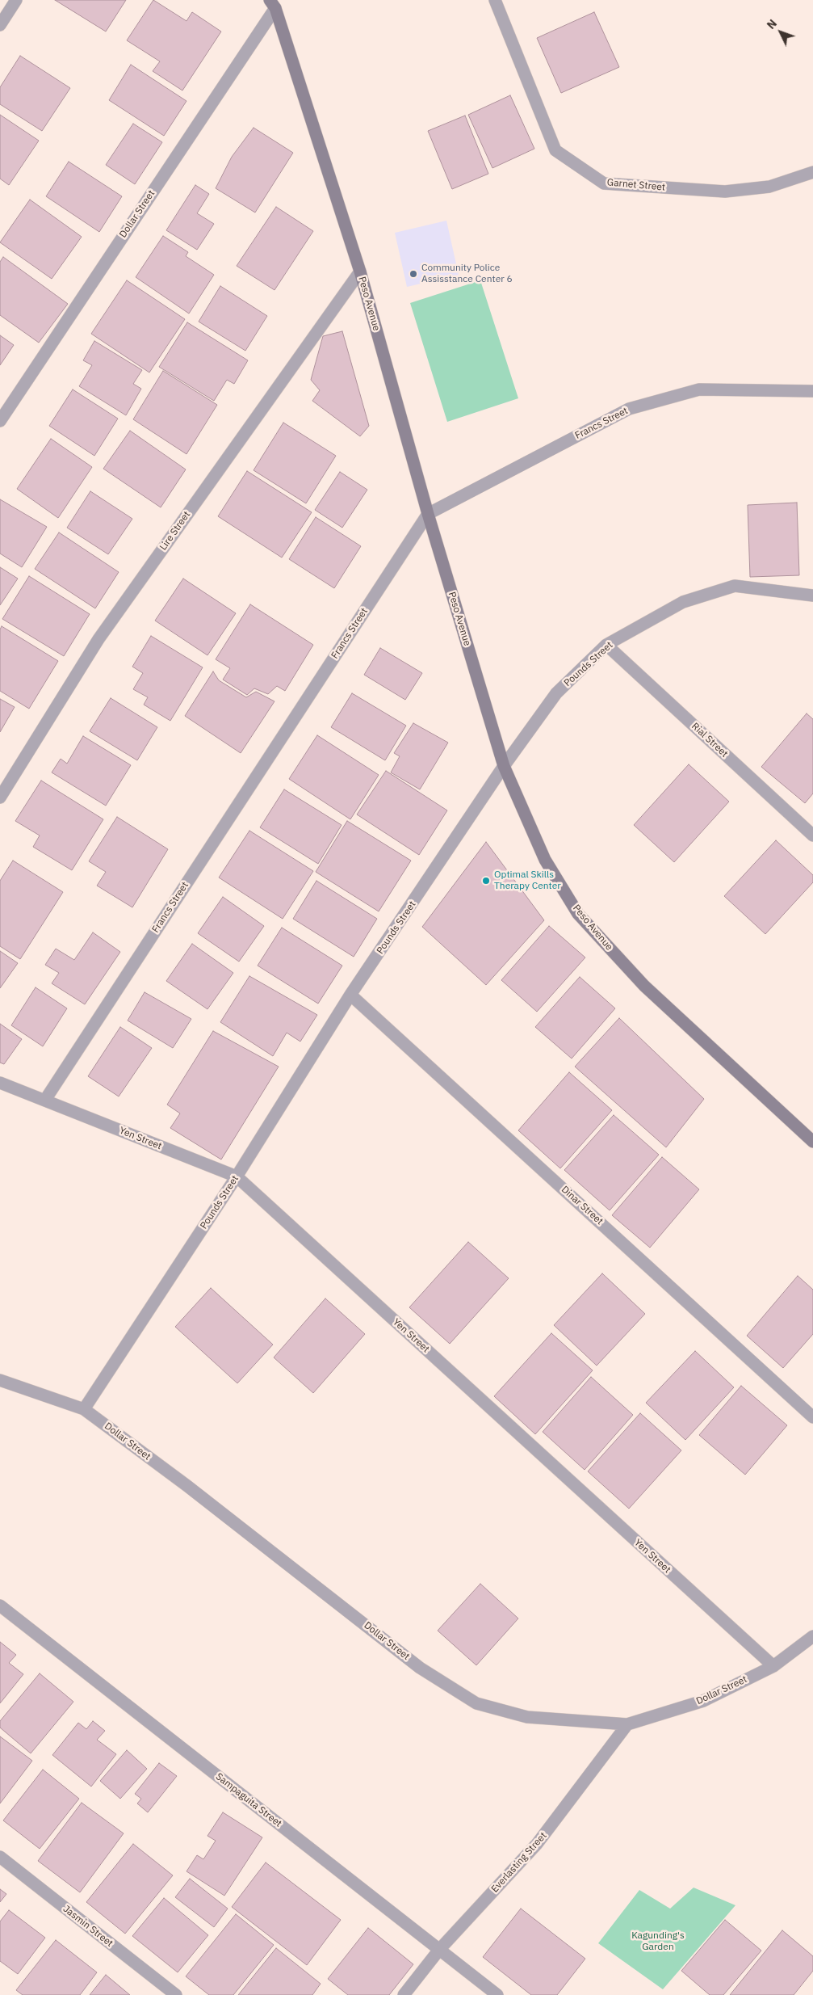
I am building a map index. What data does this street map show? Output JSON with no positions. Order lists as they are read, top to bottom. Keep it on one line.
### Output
{"streets":{"street":["Garnet Street","Dollar Street","Peso Avenue","Francs Street","Lire Street","Pounds Street","Rial Street","Yen Street","Dinar Street","Sampaguita Street","Everlasting Street","Jasmin Street"]},"crossings":[["Dollar Street","Peso Avenue"],["Dollar Street","Pounds Street"],["Dollar Street","Yen Street"],["Dollar Street","Everlasting Street"],["Peso Avenue","Francs Street"],["Peso Avenue","Lire Street"],["Peso Avenue","Pounds Street"],["Francs Street","Yen Street"],["Pounds Street","Rial Street"],["Pounds Street","Yen Street"],["Pounds Street","Dinar Street"],["Sampaguita Street","Everlasting Street"]],"parks":["Kagunding's Garden"],"places":["Community Police Assisstance Center 6","Optimal Skills Therapy Center"],"north":"top left"}
